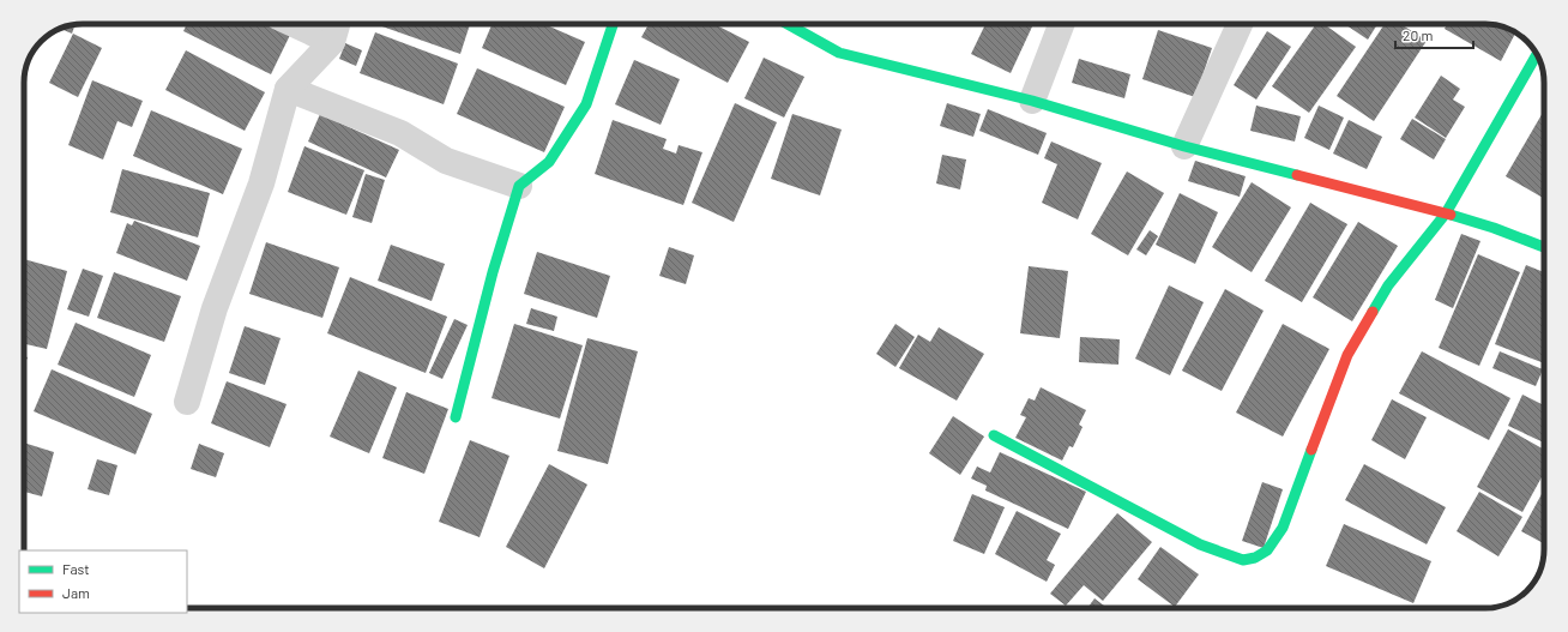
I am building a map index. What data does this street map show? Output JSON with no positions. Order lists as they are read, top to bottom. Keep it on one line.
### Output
{"legend":["Fast","Jam"],"scale_bar":"20 m"}
